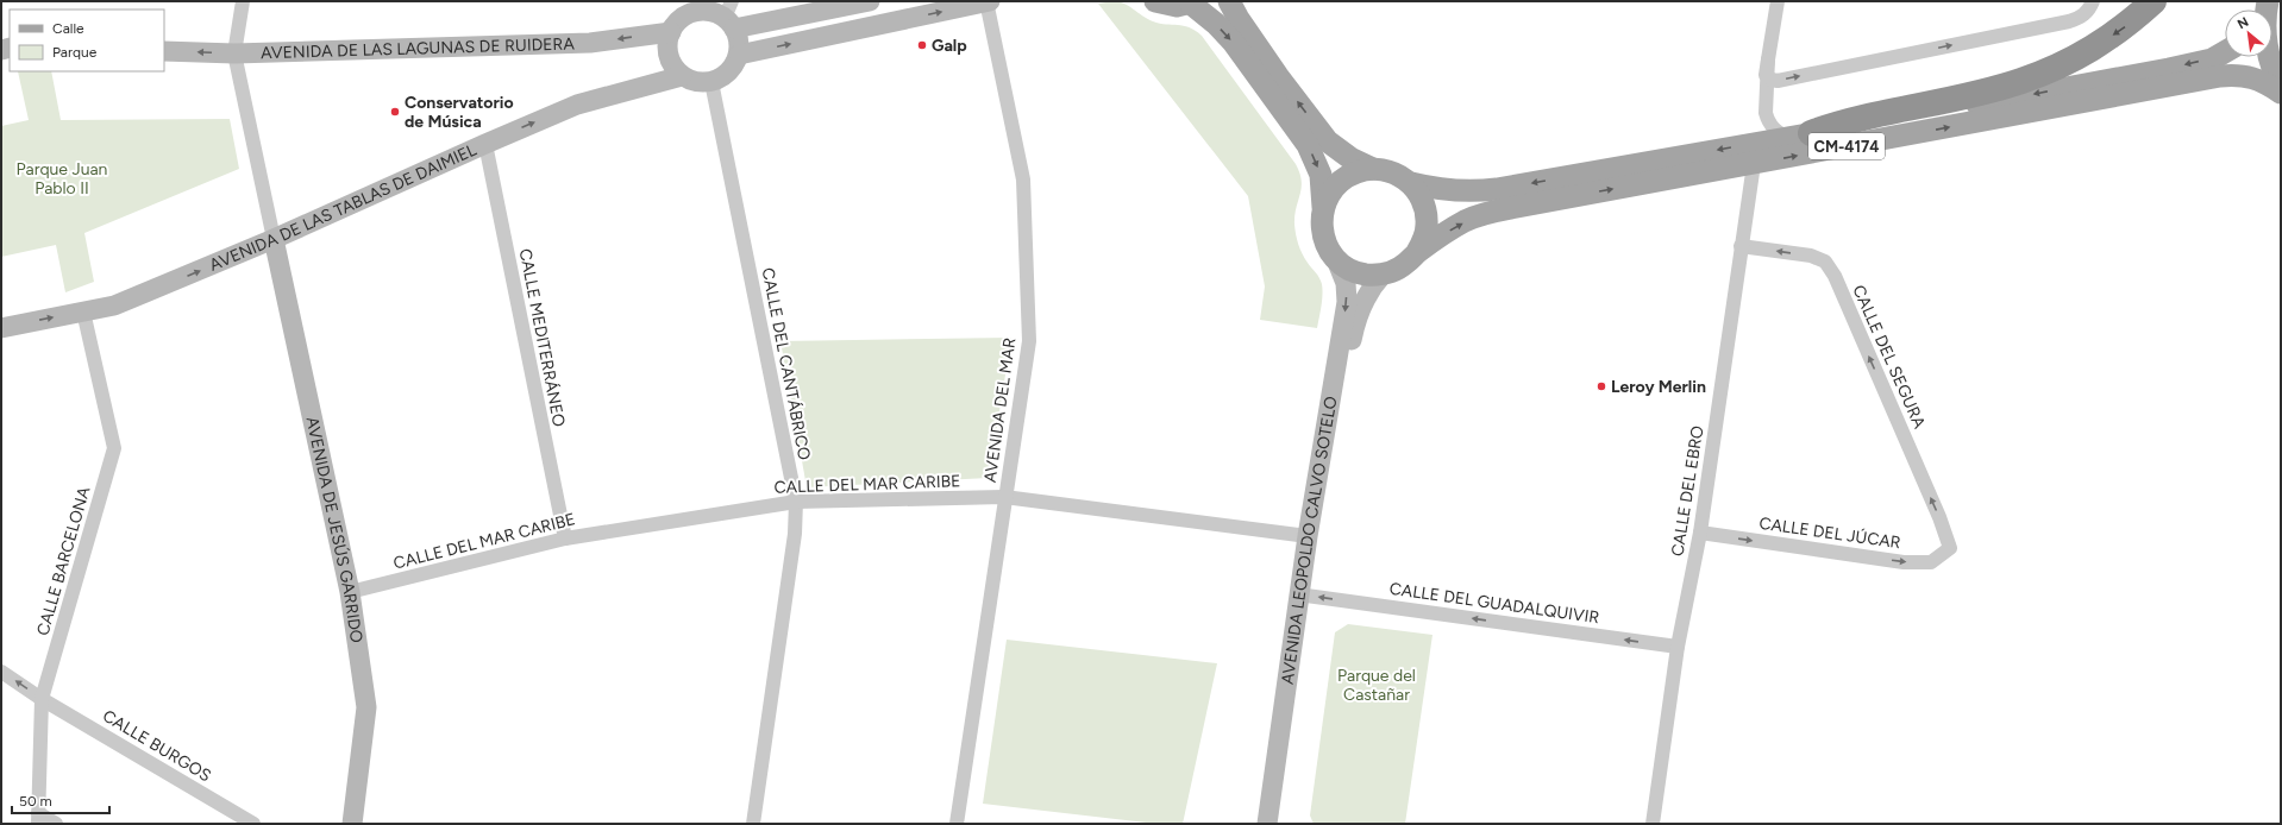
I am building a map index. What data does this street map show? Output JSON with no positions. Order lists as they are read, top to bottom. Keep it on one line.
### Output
{"streets":{"main road":["AVENIDA DE LAS LAGUNAS DE RUIDERA","CM-4174","AVENIDA DE LAS TABLAS DE DAIMIEL","AVENIDA DE JESÚS GARRIDO","AVENIDA LEOPOLDO CALVO SOTELO"],"street":["CALLE MEDITERRÁNEO","CALLE DEL SEGURA","CALLE DEL CANTÁBRICO","AVENIDA DEL MAR","CALLE DEL MAR CARIBE","CALLE DEL EBRO","CALLE DEL JÚCAR","CALLE BARCELONA","CALLE DEL GUADALQUIVIR","CALLE BURGOS"]},"crossings":[["AVENIDA DE LAS LAGUNAS DE RUIDERA","AVENIDA DE LAS TABLAS DE DAIMIEL"],["AVENIDA DE LAS LAGUNAS DE RUIDERA","CALLE DEL CANTÁBRICO"],["CM-4174","CALLE DEL EBRO"],["CM-4174","AVENIDA LEOPOLDO CALVO SOTELO"],["AVENIDA DE LAS TABLAS DE DAIMIEL","CALLE MEDITERRÁNEO"],["AVENIDA DE LAS TABLAS DE DAIMIEL","CALLE DEL CANTÁBRICO"],["AVENIDA DE LAS TABLAS DE DAIMIEL","AVENIDA DE JESÚS GARRIDO"],["AVENIDA DE LAS TABLAS DE DAIMIEL","CALLE BARCELONA"],["CALLE MEDITERRÁNEO","CALLE DEL MAR CARIBE"],["CALLE DEL SEGURA","CALLE DEL EBRO"],["CALLE DEL SEGURA","CALLE DEL JÚCAR"],["CALLE DEL CANTÁBRICO","CALLE DEL MAR CARIBE"],["AVENIDA DEL MAR","CALLE DEL MAR CARIBE"],["CALLE DEL MAR CARIBE","AVENIDA DE JESÚS GARRIDO"],["CALLE DEL MAR CARIBE","AVENIDA LEOPOLDO CALVO SOTELO"],["CALLE DEL EBRO","CALLE DEL JÚCAR"],["CALLE DEL EBRO","CALLE DEL GUADALQUIVIR"],["AVENIDA LEOPOLDO CALVO SOTELO","CALLE DEL GUADALQUIVIR"],["CALLE BARCELONA","CALLE BURGOS"]],"one_way":["AVENIDA DE LAS LAGUNAS DE RUIDERA","AVENIDA DE LAS TABLAS DE DAIMIEL","CALLE DEL SEGURA","CALLE DEL JÚCAR","CALLE DEL GUADALQUIVIR"],"parks":["Parque Juan Pablo II","Parque del Castañar"],"places":["Galp","Conservatorio de Música","Leroy Merlin"],"legend":["Calle","Parque"],"scale_bar":"50 m","north":"top left"}
